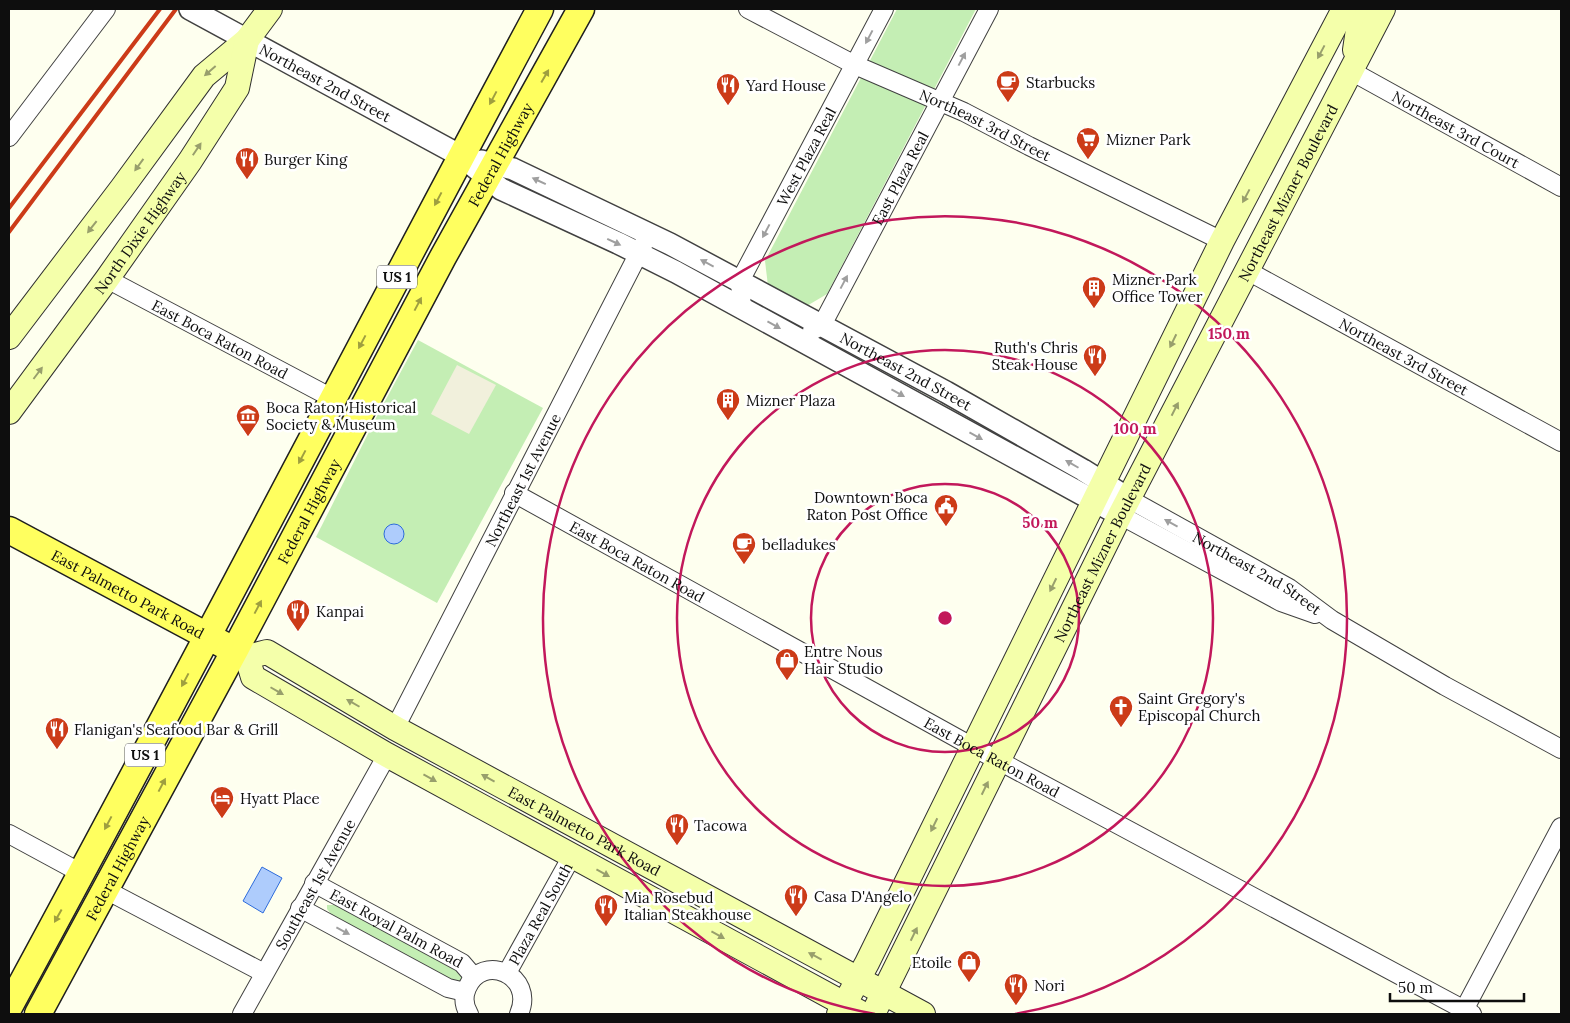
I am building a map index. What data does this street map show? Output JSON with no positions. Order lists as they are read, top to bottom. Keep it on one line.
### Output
{"streets":{"main road":["Federal Highway","Northeast Mizner Boulevard","North Dixie Highway","US 1","East Palmetto Park Road"],"street":["Northeast 2nd Street","Northeast 3rd Street","Northeast 3rd Court","West Plaza Real","East Plaza Real","East Boca Raton Road","Northeast 1st Avenue","Southeast 1st Avenue","Plaza Real South","East Royal Palm Road"]},"crossings":[["Northeast 2nd Street","Federal Highway"],["Northeast 2nd Street","West Plaza Real"],["Northeast 2nd Street","East Plaza Real"],["Northeast 2nd Street","Northeast Mizner Boulevard"],["Northeast 2nd Street","North Dixie Highway"],["Northeast 2nd Street","Northeast 1st Avenue"],["Northeast 3rd Street","West Plaza Real"],["Northeast 3rd Street","East Plaza Real"],["Northeast 3rd Street","Northeast Mizner Boulevard"],["Northeast 3rd Court","Northeast Mizner Boulevard"],["Federal Highway","East Boca Raton Road"],["Federal Highway","East Palmetto Park Road"],["Northeast Mizner Boulevard","East Boca Raton Road"],["Northeast Mizner Boulevard","East Palmetto Park Road"],["North Dixie Highway","East Boca Raton Road"],["East Boca Raton Road","Northeast 1st Avenue"],["Northeast 1st Avenue","East Palmetto Park Road"],["East Palmetto Park Road","Southeast 1st Avenue"],["East Palmetto Park Road","Plaza Real South"],["Southeast 1st Avenue","East Royal Palm Road"]],"one_way":["West Plaza Real","East Plaza Real"],"places":{"cafe":["Starbucks","belladukes"],"restaurant":["Yard House","Burger King","Ruth's Chris Steak House","Kanpai","Flanigan's Seafood Bar & Grill","Tacowa","Casa D'Angelo","Mia Rosebud Italian Steakhouse","Nori"],"supermarket":["Mizner Park"],"building":["Mizner Park Office Tower","Mizner Plaza"],"museum":["Boca Raton Historical Society & Museum"],"public building":["Downtown Boca Raton Post Office"],"shop":["Entre Nous Hair Studio","Etoile"],"church":["Saint Gregory's Episcopal Church"],"hotel":["Hyatt Place"]},"scale_bar":"50 m","rings":["150 m","100 m","50 m"]}
